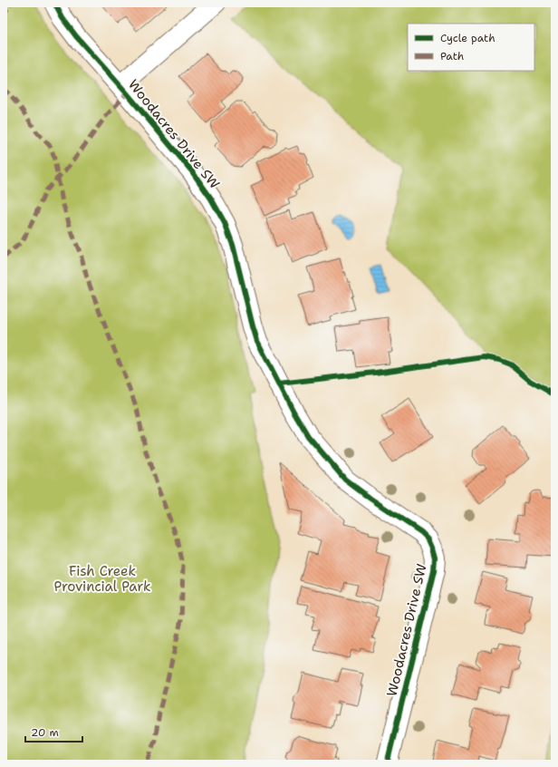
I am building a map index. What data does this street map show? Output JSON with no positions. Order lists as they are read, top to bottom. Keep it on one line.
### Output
{"streets":{"street":["Woodacres Drive SW"]},"parks":["Fish Creek Provincial Park"],"legend":["Cycle path","Path"],"scale_bar":"20 m"}
